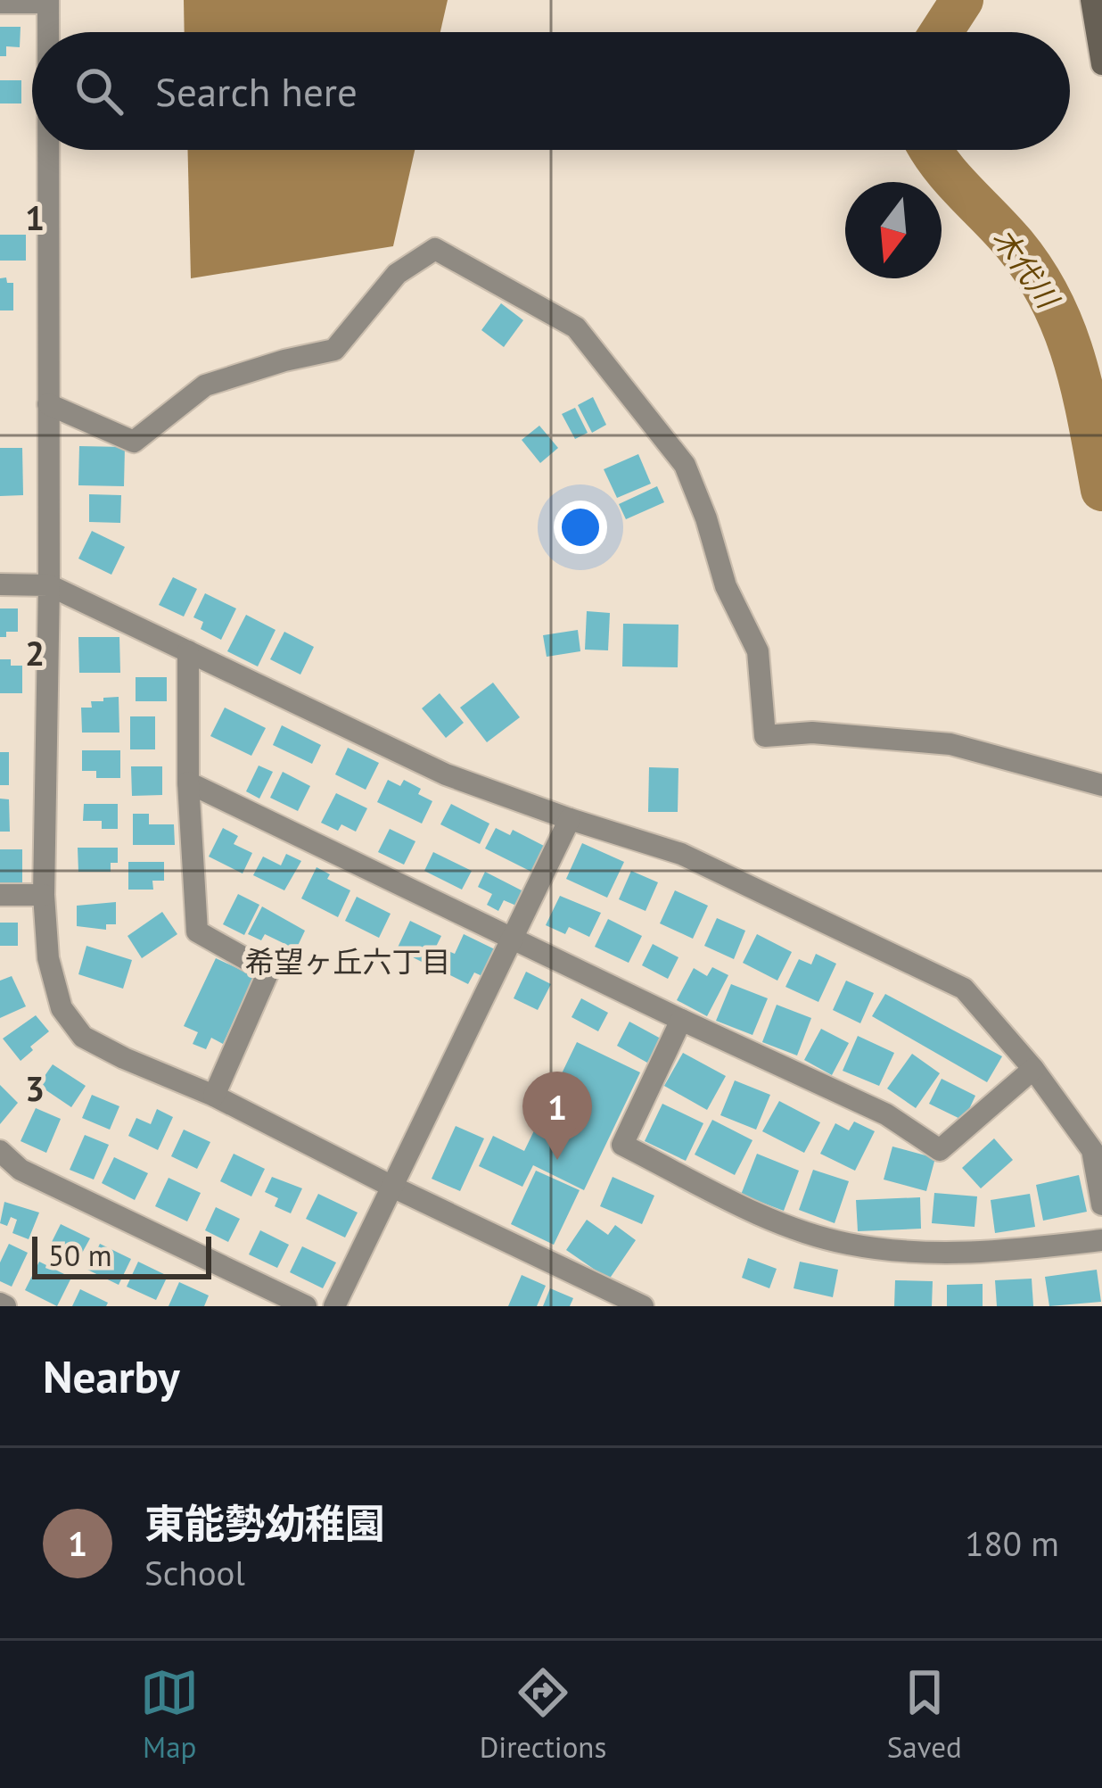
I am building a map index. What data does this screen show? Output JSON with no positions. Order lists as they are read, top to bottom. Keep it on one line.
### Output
{"districts":["希望ヶ丘六丁目"],"water":["木代川"],"scale_bar":"50 m","north":"bottom","page":{"search":"Search here","pins":"1","scale":"50 m","heading":"Nearby","list":[{"mark":"1","name":"東能勢幼稚園","note":"School","value":"180 m"}],"nav":["Map","Directions","Saved"]},"grid":{"rows":["1","2","3"]}}
